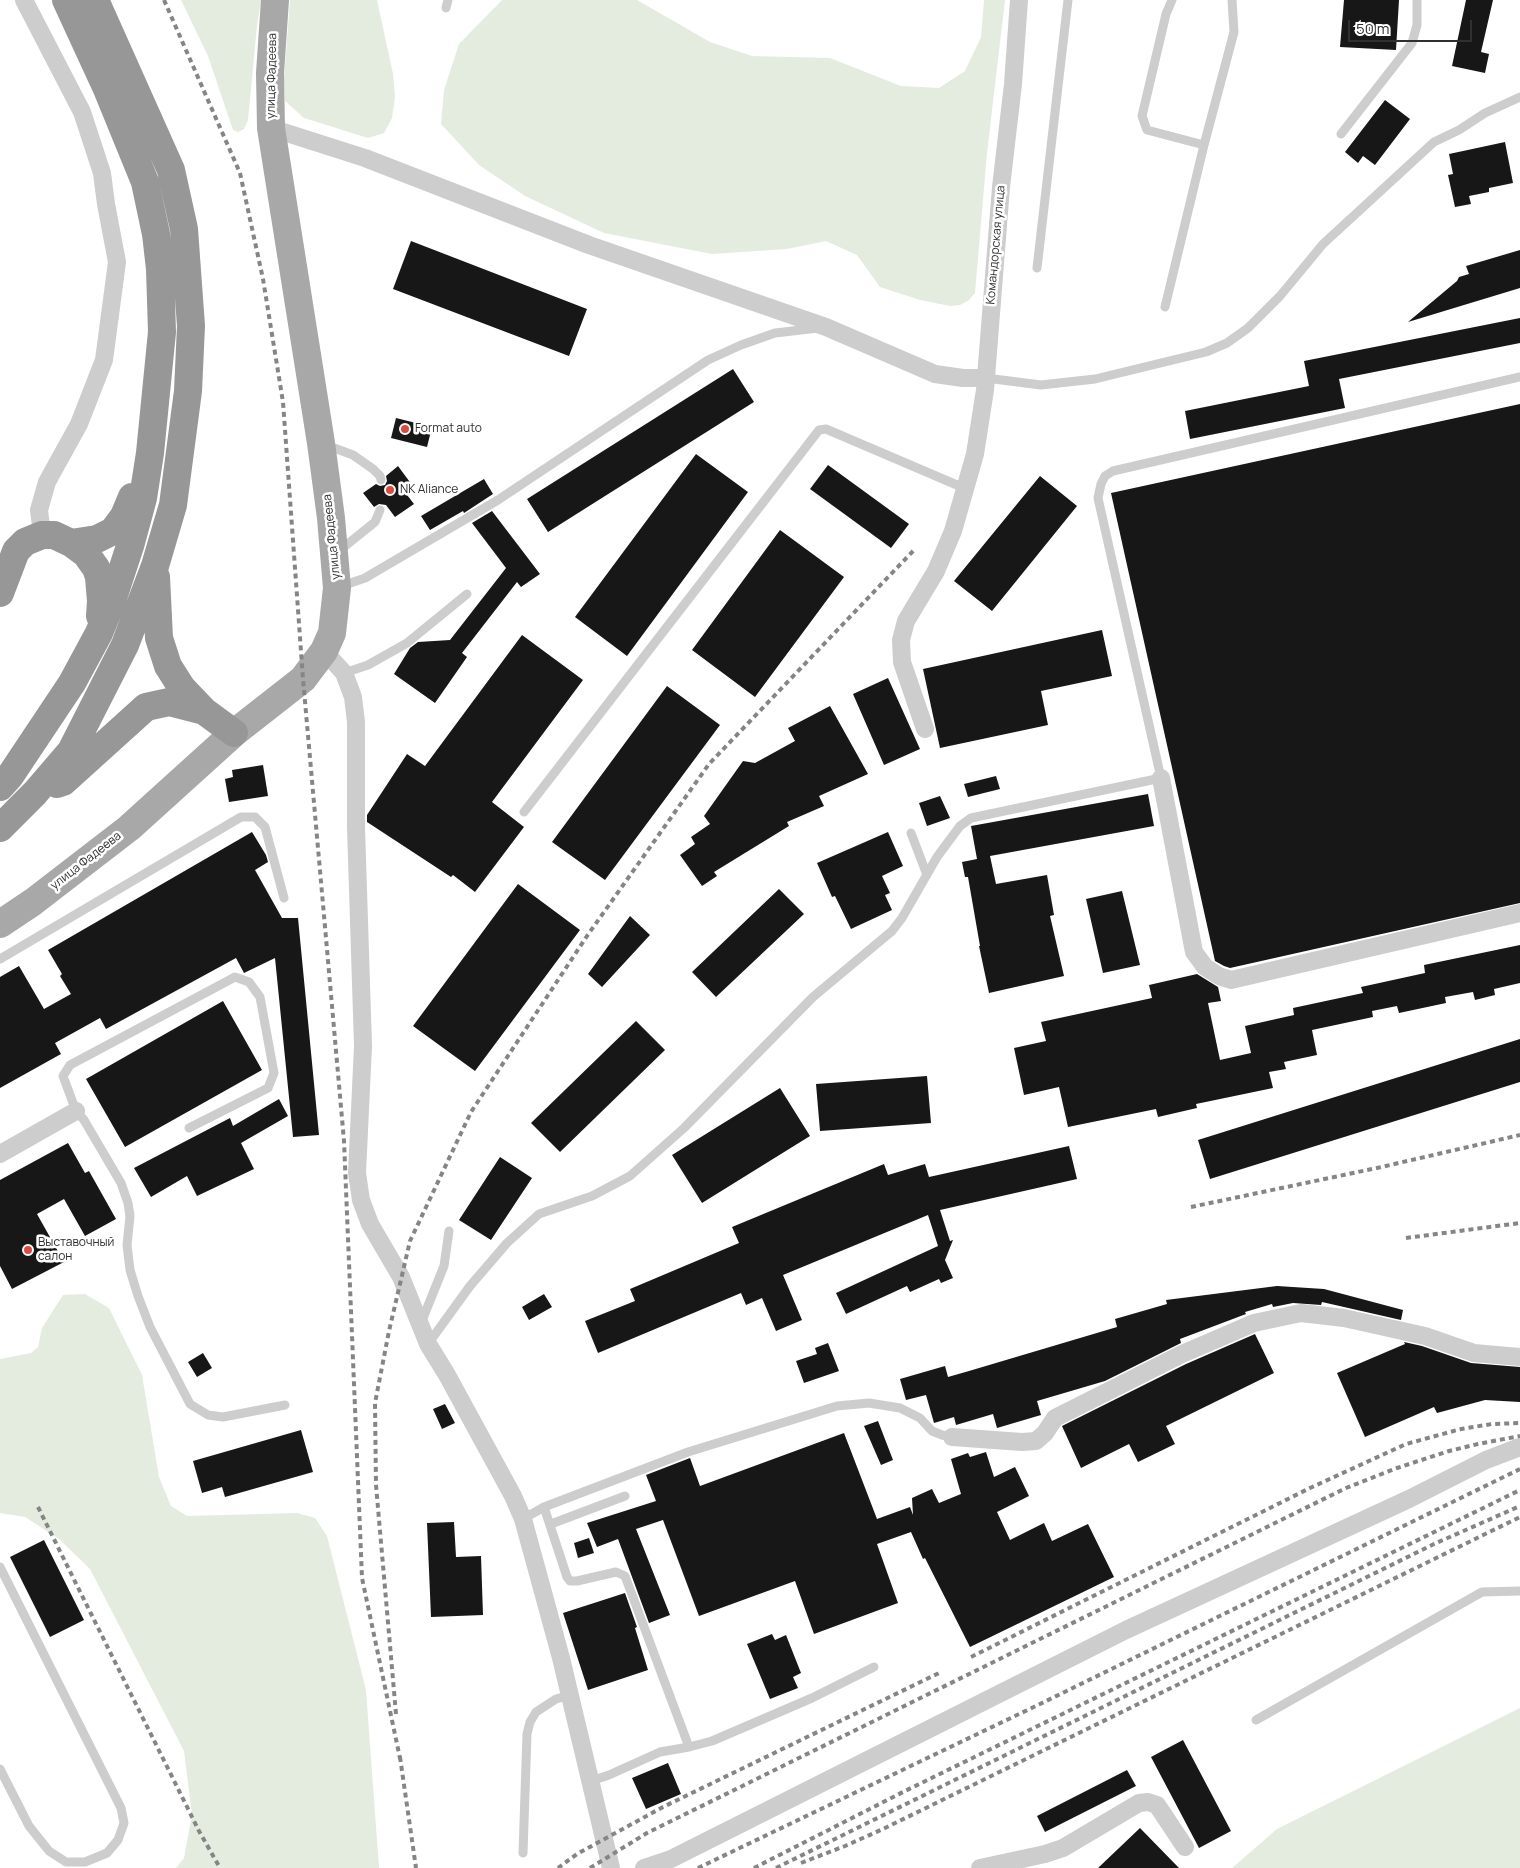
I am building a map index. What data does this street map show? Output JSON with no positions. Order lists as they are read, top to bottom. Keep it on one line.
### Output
{"streets":{"main road":["улица Фадеева"],"street":["Командорская улица"]},"places":["Format auto","NK Aliance","Выставочный салон"],"scale_bar":"50 m"}
